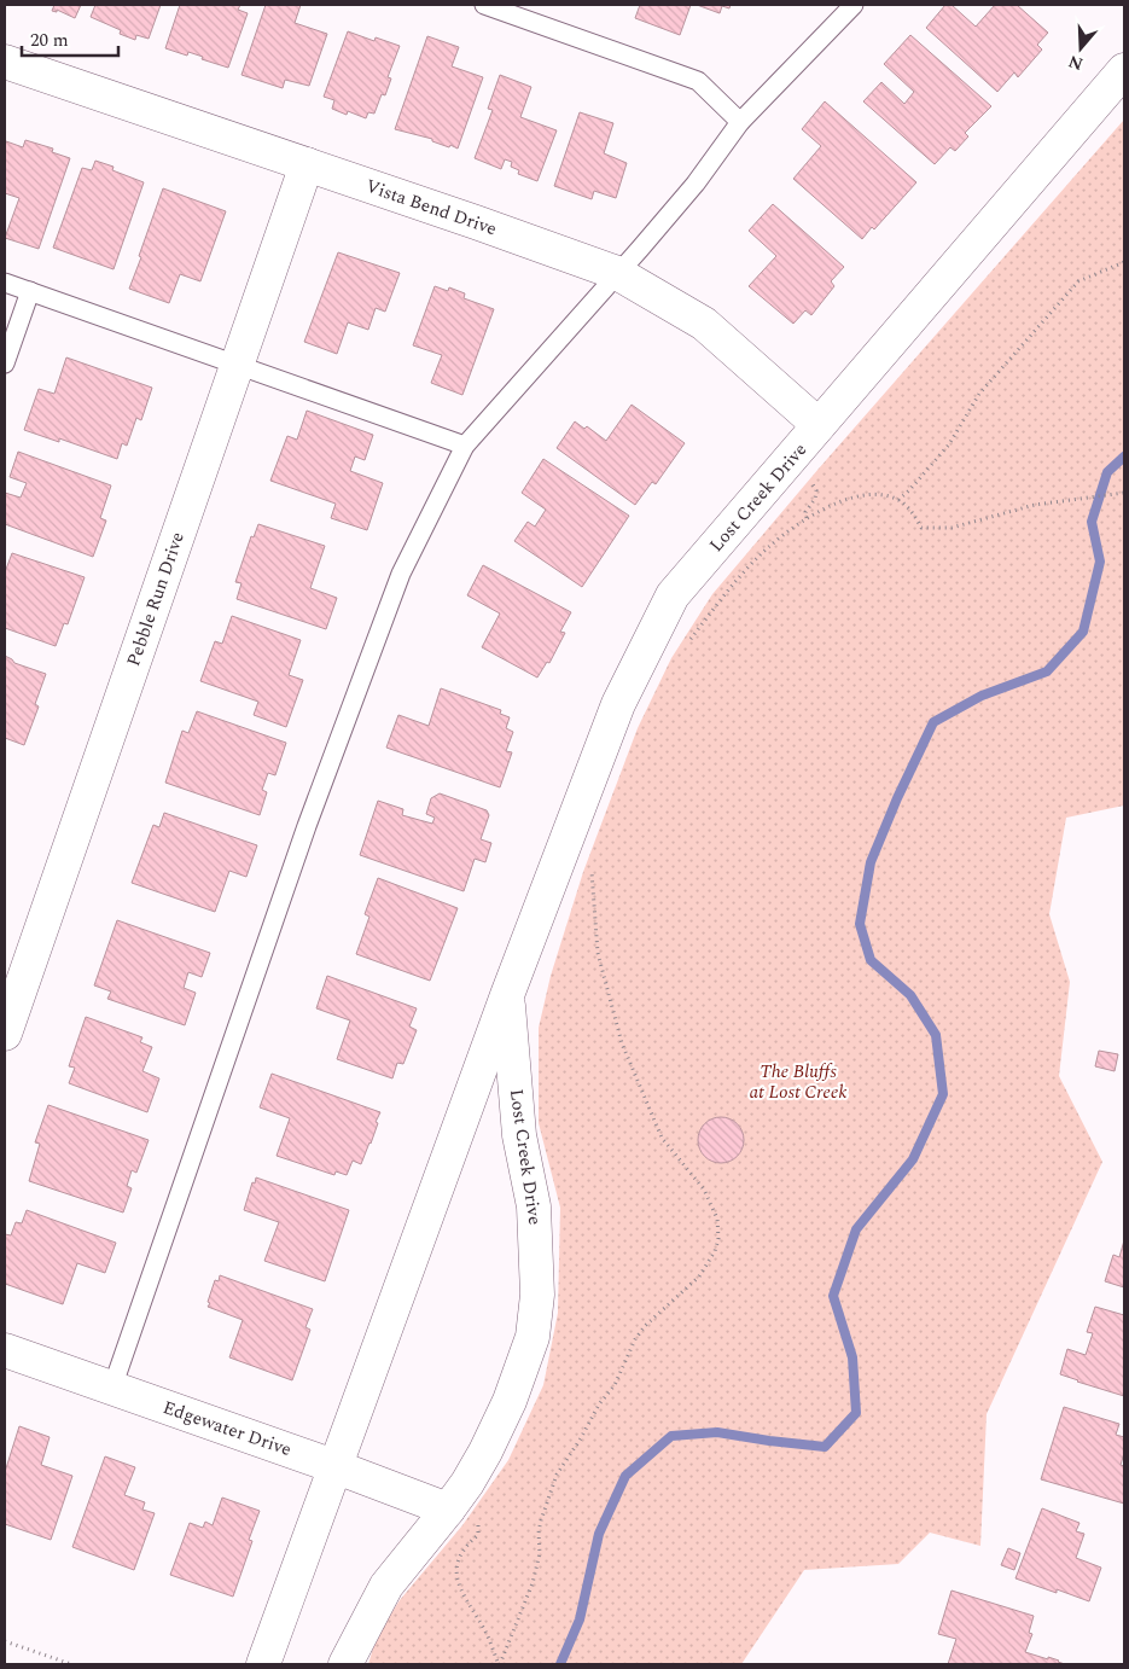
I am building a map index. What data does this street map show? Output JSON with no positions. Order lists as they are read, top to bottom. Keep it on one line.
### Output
{"streets":{"street":["Vista Bend Drive","Lost Creek Drive","Pebble Run Drive","Edgewater Drive"]},"crossings":[["Vista Bend Drive","Lost Creek Drive"],["Vista Bend Drive","Pebble Run Drive"],["Lost Creek Drive","Edgewater Drive"]],"parks":["The Bluffs at Lost Creek"],"scale_bar":"20 m","north":"bottom"}
